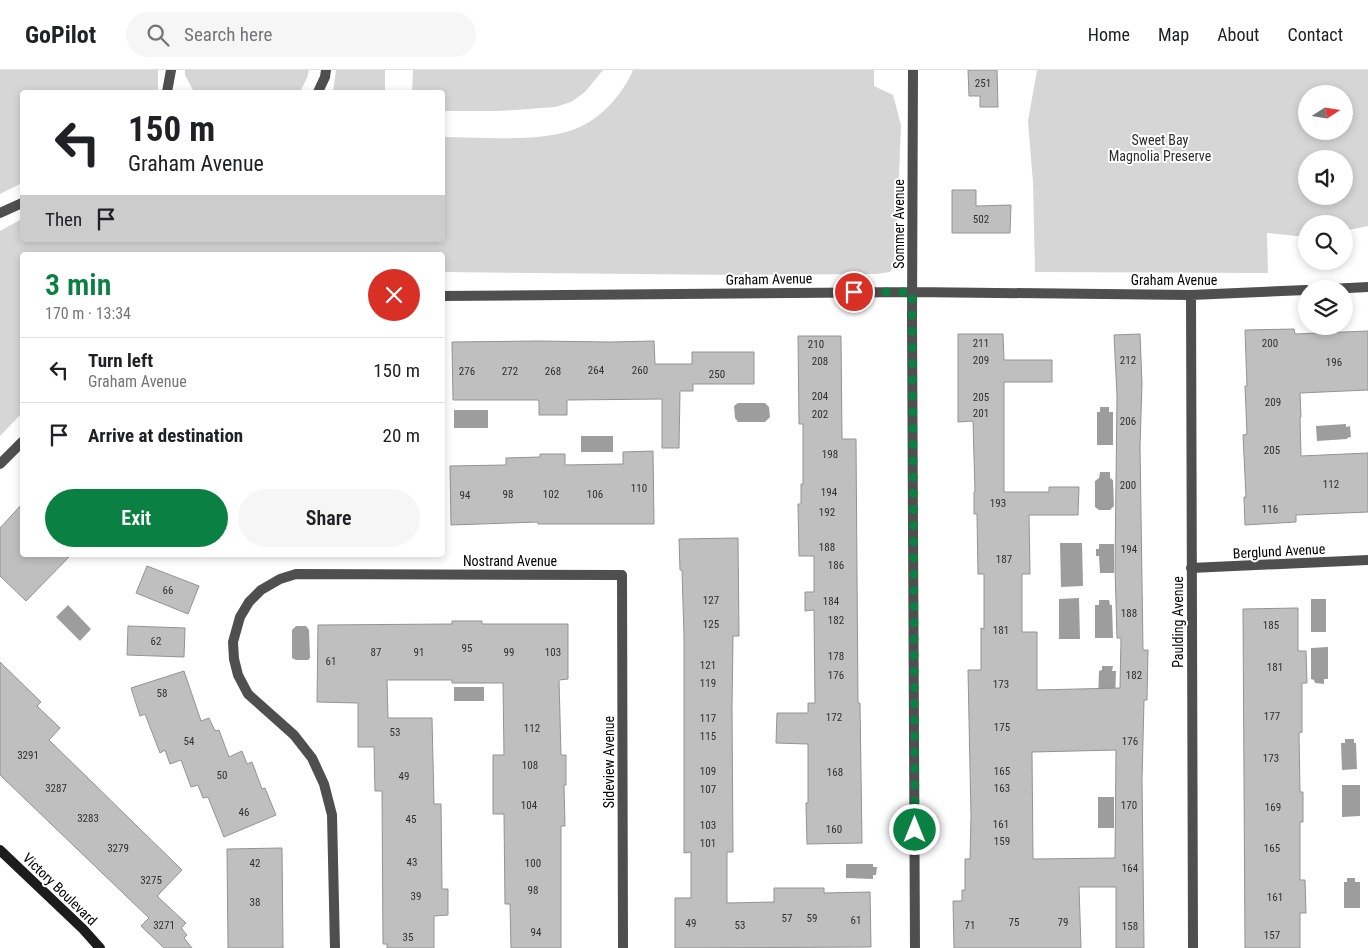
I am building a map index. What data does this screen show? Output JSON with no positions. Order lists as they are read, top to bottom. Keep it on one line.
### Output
{"streets":{"main road":["Victory Boulevard"],"street":["Sommer Avenue","Graham Avenue","Berglund Avenue","Nostrand Avenue","Paulding Avenue","Sideview Avenue"]},"crossings":[["Sommer Avenue","Graham Avenue"],["Graham Avenue","Paulding Avenue"],["Berglund Avenue","Paulding Avenue"],["Nostrand Avenue","Sideview Avenue"]],"parks":["Sweet Bay Magnolia Preserve"],"house_numbers":["251","502","211","200","210","209","212","208","196","264","260","276","272","268","250","204","205","209","201","202","206","205","198","112","200","110","194","98","102","106","94","193","116","192","188","194","187","186","66","127","184","188","182","125","185","181","62","95","87","91","99","103","178","61","121","181","176","182","119","173","58","177","172","117","175","112","53","115","54","176","3291","173","108","109","165","168","50","49","3287","163","107","104","170","169","46","3283","45","161","103","160","159","101","3279","165","43","42","100","164","3275","98","39","161","38","57","59","61","75","79","49","3271","53","71","158","94","157","35"],"north":"right","page":{"header":"GoPilot","search":"Search here","nav":["Home","Map","About","Contact"],"turn":["150 m","Graham Avenue"],"then":"Then","heading":["3 min","170 m · 13:34"],"list":[{"name":"Turn left","note":"Graham Avenue","value":"150 m"},{"name":"Arrive at destination","value":"20 m"}],"buttons":["Exit","Share"]}}
